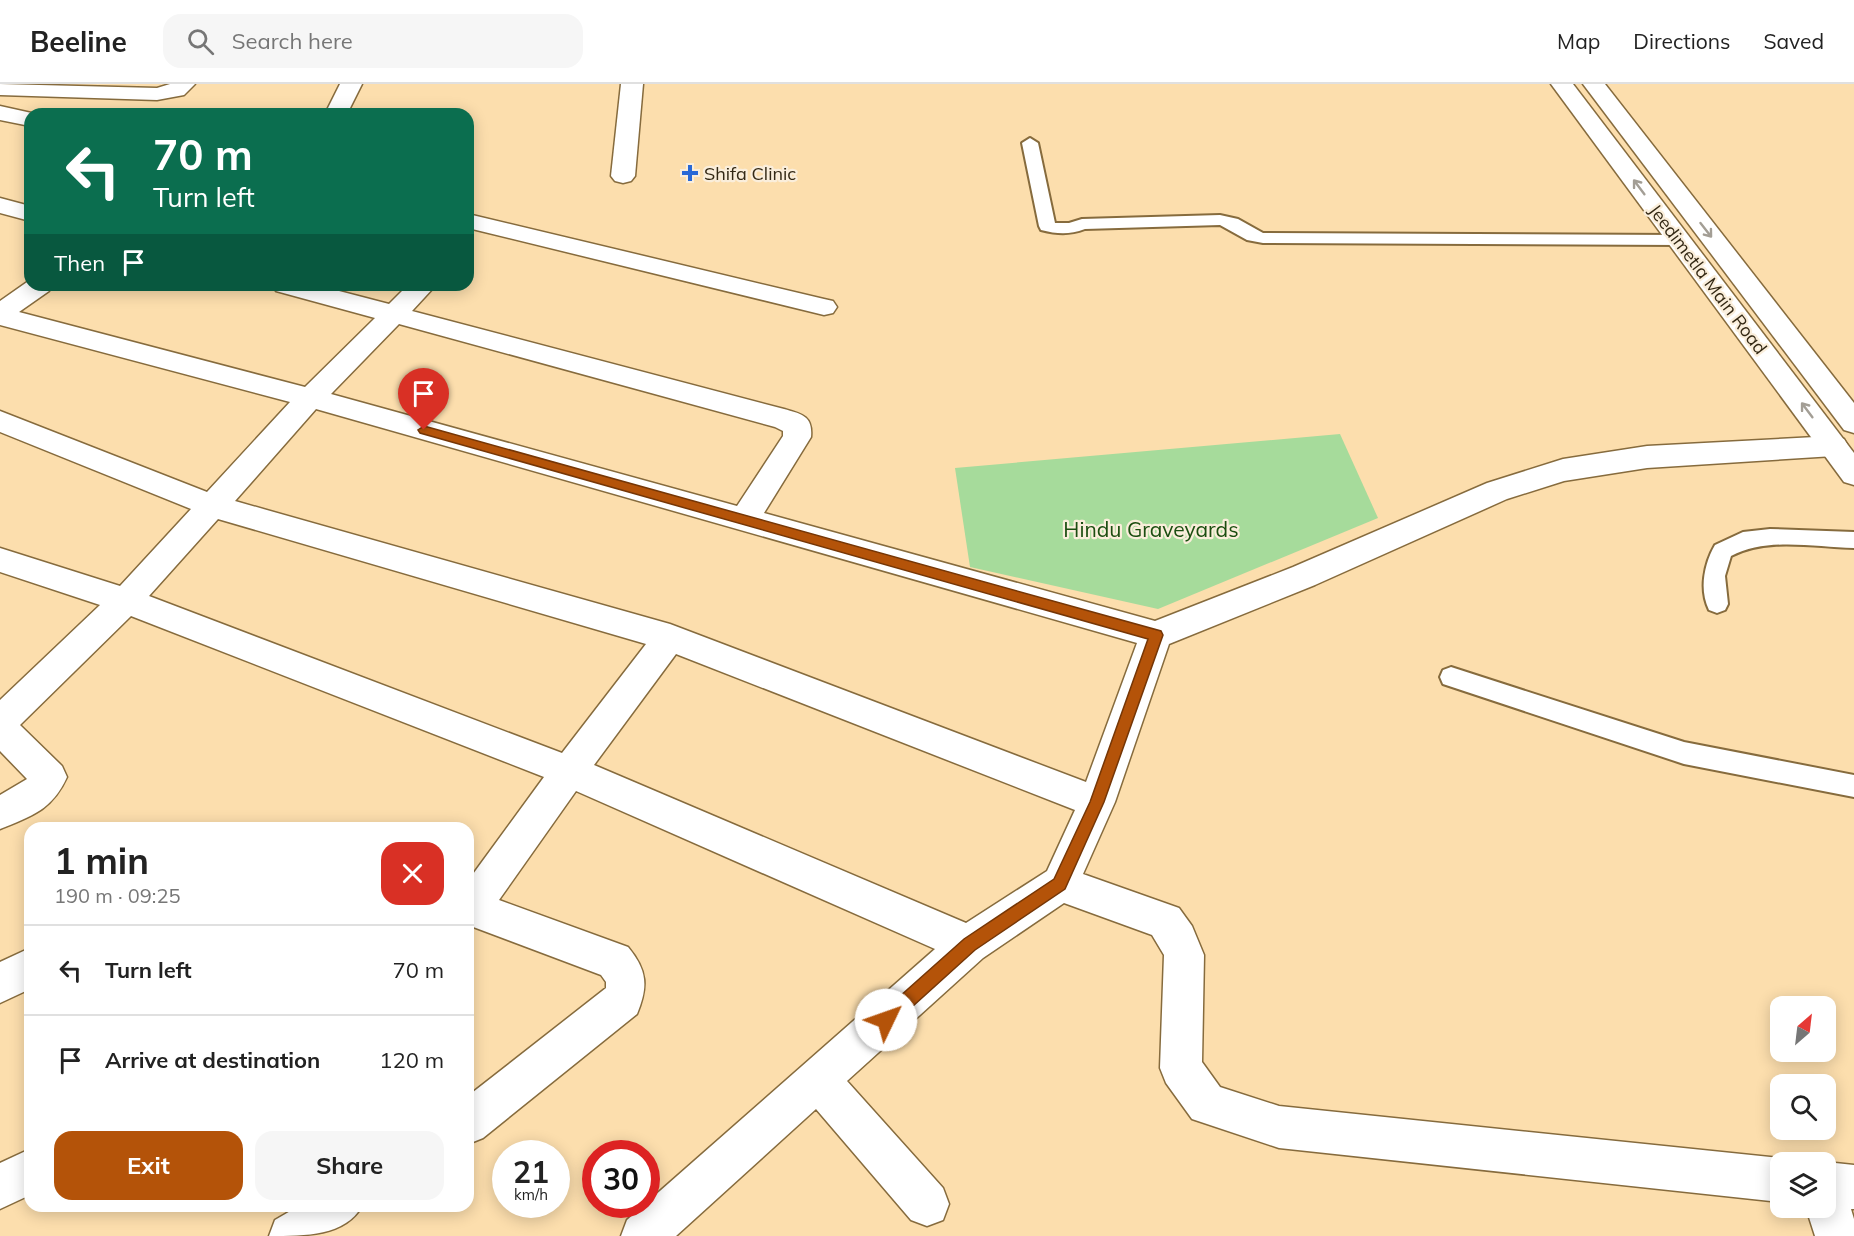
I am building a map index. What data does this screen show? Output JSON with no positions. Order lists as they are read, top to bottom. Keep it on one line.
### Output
{"streets":{"street":["Jeedimetla Main Road"]},"parks":["Hindu Graveyards"],"places":{"health":["Shifa Clinic"]},"north":"top right","page":{"header":"Beeline","search":"Search here","nav":["Map","Directions","Saved"],"turn":["70 m","Turn left"],"then":"Then","heading":["1 min","190 m · 09:25"],"list":[{"name":"Turn left","value":"70 m"},{"name":"Arrive at destination","value":"120 m"}],"buttons":["Exit","Share"],"speed":"21 km/h","limit":"30"}}
